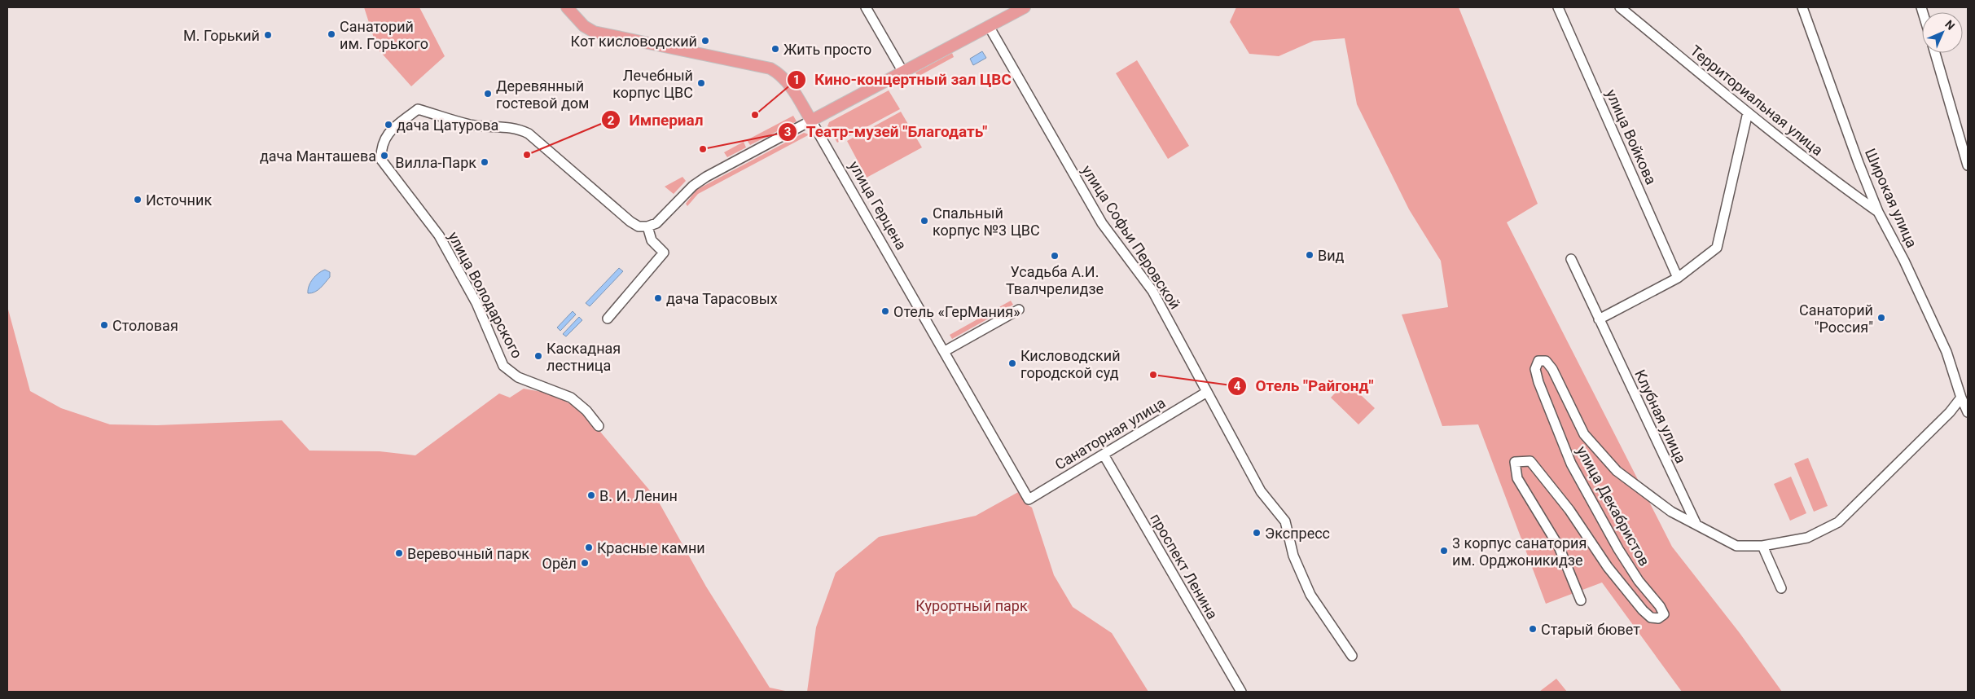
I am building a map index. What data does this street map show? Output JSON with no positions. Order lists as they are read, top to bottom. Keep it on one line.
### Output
{"streets":{"main road":["улица Герцена"],"street":["Территориальная улица","улица Войкова","Широкая улица","улица Софьи Перовской","улица Володарского","Клубная улица","Санаторная улица","улица Декабристов","проспект Ленина"]},"crossings":[["Территориальная улица","Широкая улица"],["Широкая улица","улица Декабристов"],["улица Герцена","Санаторная улица"],["улица Софьи Перовской","Санаторная улица"],["Клубная улица","улица Декабристов"],["Санаторная улица","проспект Ленина"]],"parks":["Курортный парк"],"places":["Санаторий им. Горького","М. Горький","Кот кисловодский","Жить просто","Лечебный корпус ЦВС","Деревянный гостевой дом","Кино-концертный зал ЦВС","дача Цатурова","Театр-музей \"Благодать\"","Империал","дача Манташева","Вилла-Парк","Источник","Спальный корпус №3 ЦВС","Вид","Усадьба А.И. Твалчрелидзе","дача Тарасовых","Отель «ГерМания»","Санаторий \"Россия\"","Столовая","Каскадная лестница","Кисловодский городской суд","Отель \"Райгонд\"","В. И. Ленин","Экспресс","Красные камни","3 корпус санатория им. Орджоникидзе","Веревочный парк","Орёл","Старый бювет"],"north":"top right"}
